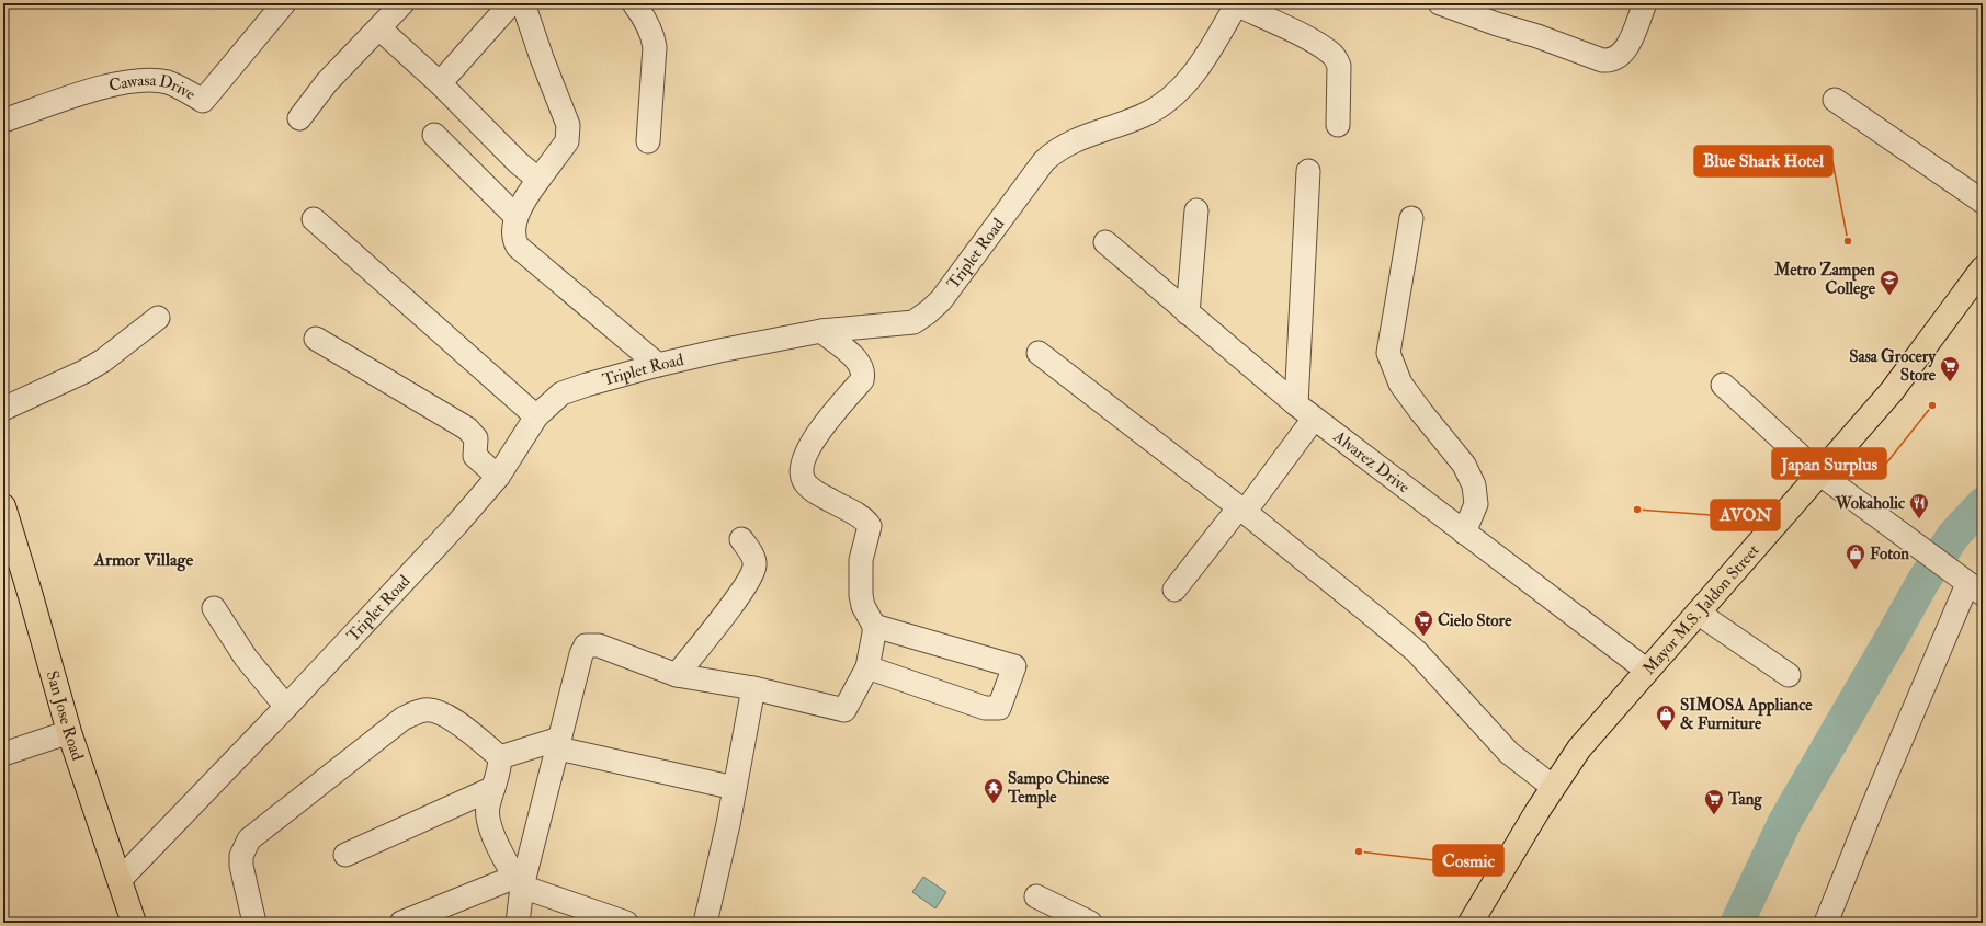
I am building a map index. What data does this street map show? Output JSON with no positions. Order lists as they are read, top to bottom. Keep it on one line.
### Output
{"streets":{"main road":["Mayor M.S. Jaldon Street","San Jose Road"],"street":["Cawasa Drive","Triplet Road","Alvarez Drive"]},"crossings":[["Triplet Road","San Jose Road"],["Alvarez Drive","Mayor M.S. Jaldon Street"]],"districts":["Armor Village"],"places":{"other":["Blue Shark Hotel","Japan Surplus","AVON","Cosmic"],"school or university":["Metro Zampen College"],"supermarket":["Sasa Grocery Store","Cielo Store","Tang"],"restaurant":["Wokaholic"],"shop":["Foton","SIMOSA Appliance & Furniture"],"temple":["Sampo Chinese Temple"]}}
